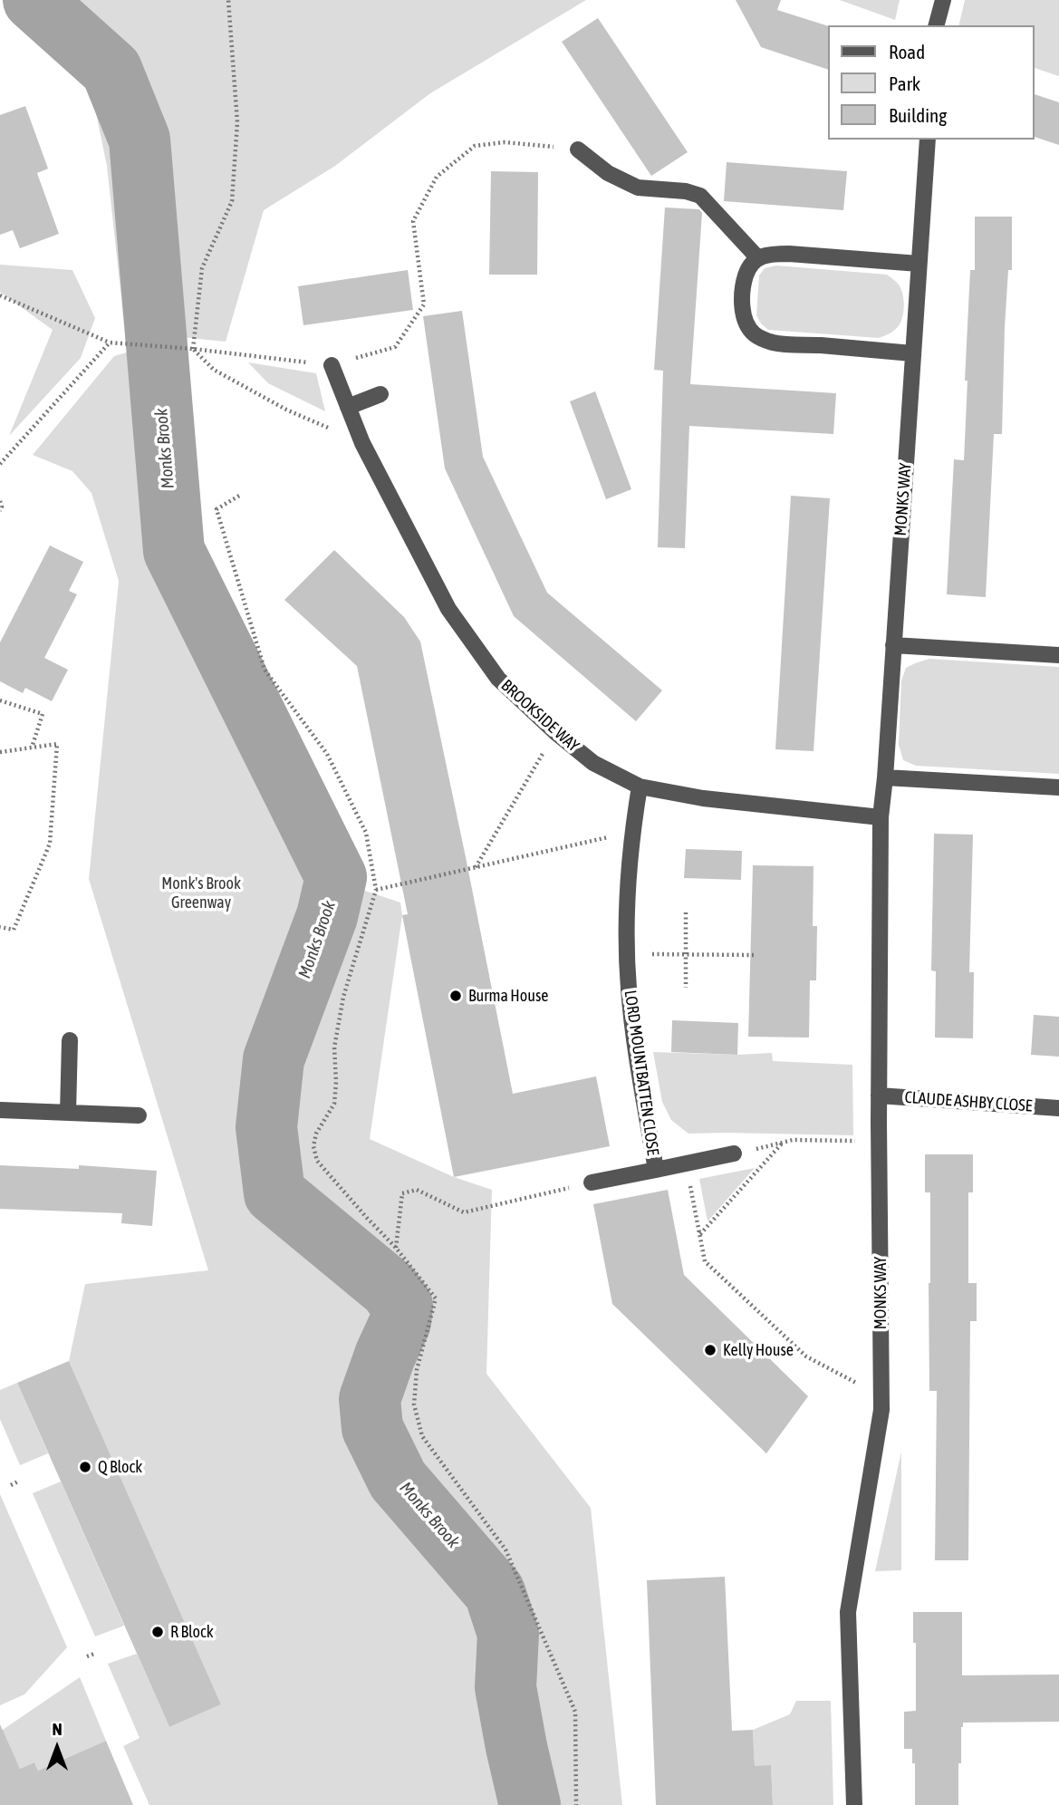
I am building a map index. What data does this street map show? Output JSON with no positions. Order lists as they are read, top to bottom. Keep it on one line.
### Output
{"streets":{"street":["MONKS WAY","BROOKSIDE WAY","LORD MOUNTBATTEN CLOSE","CLAUDE ASHBY CLOSE"]},"crossings":[["MONKS WAY","BROOKSIDE WAY"],["MONKS WAY","CLAUDE ASHBY CLOSE"],["BROOKSIDE WAY","LORD MOUNTBATTEN CLOSE"]],"water":["Monks Brook"],"parks":["Monk's Brook Greenway"],"places":["Burma House","Kelly House","Q Block","R Block"],"legend":["Road","Park","Building"],"north":"top"}
